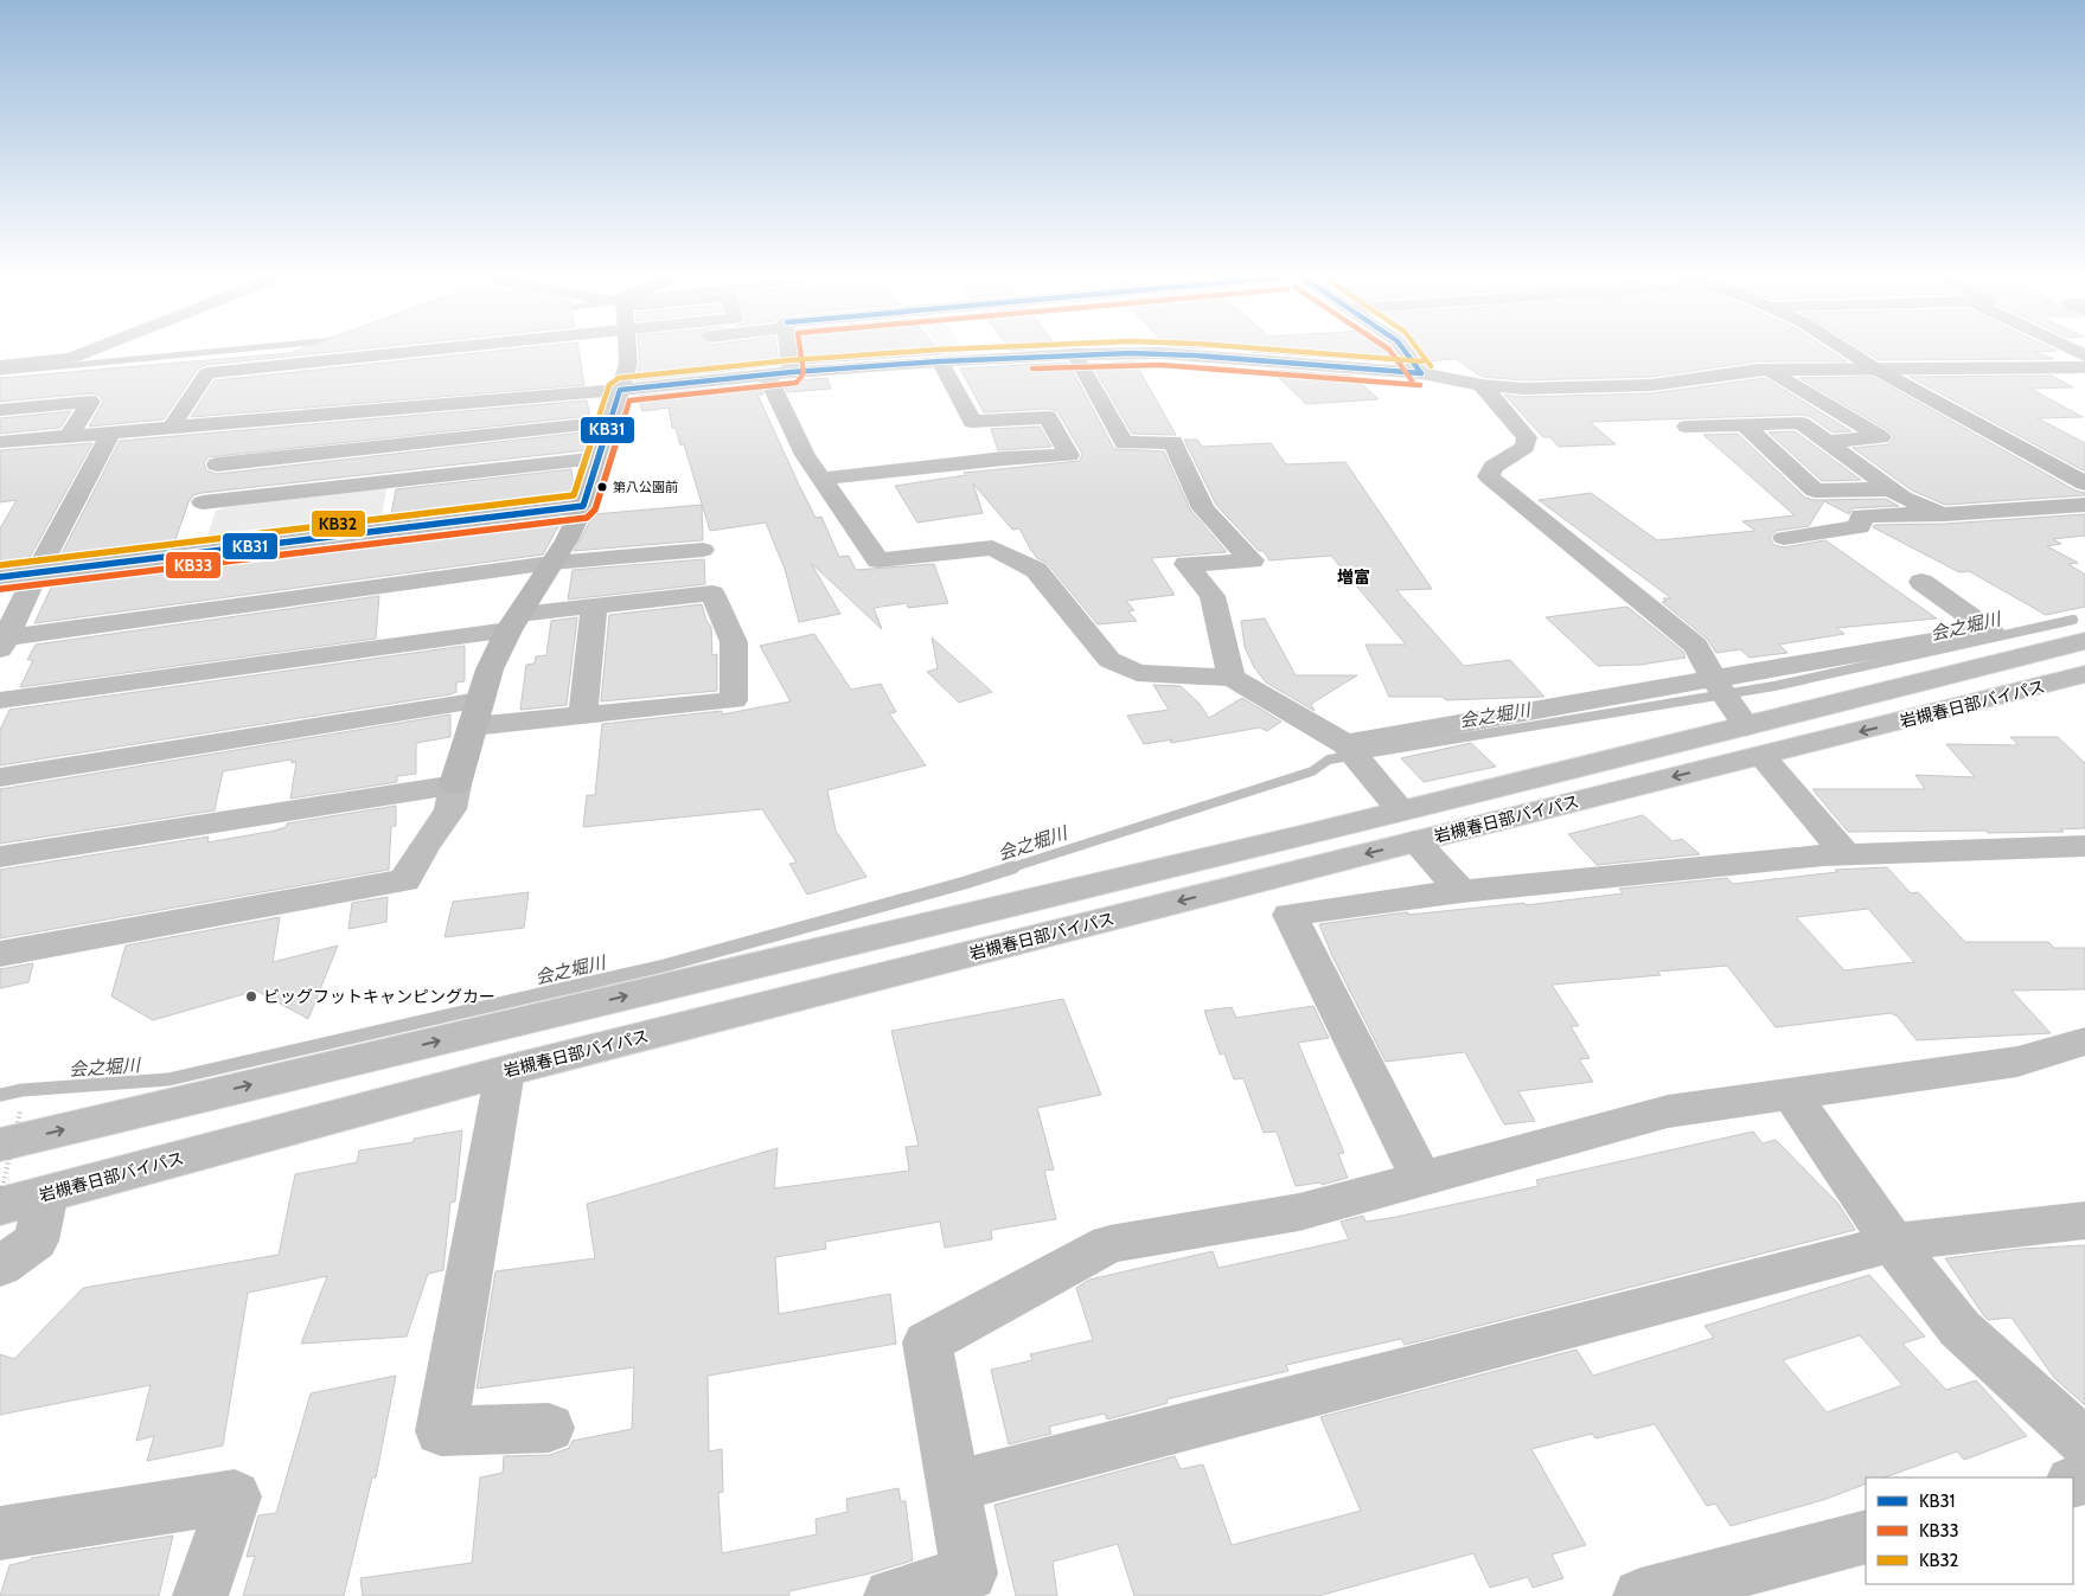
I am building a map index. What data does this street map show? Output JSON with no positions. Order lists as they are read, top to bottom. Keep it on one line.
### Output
{"streets":{"main road":["岩槻春日部バイパス"]},"districts":["増富"],"water":["会之堀川"],"places":["第八公園前","ビッグフットキャンピングカー"],"lines":["transit line KB31","transit line KB33","transit line KB32"],"legend":["KB31","KB33","KB32"]}
